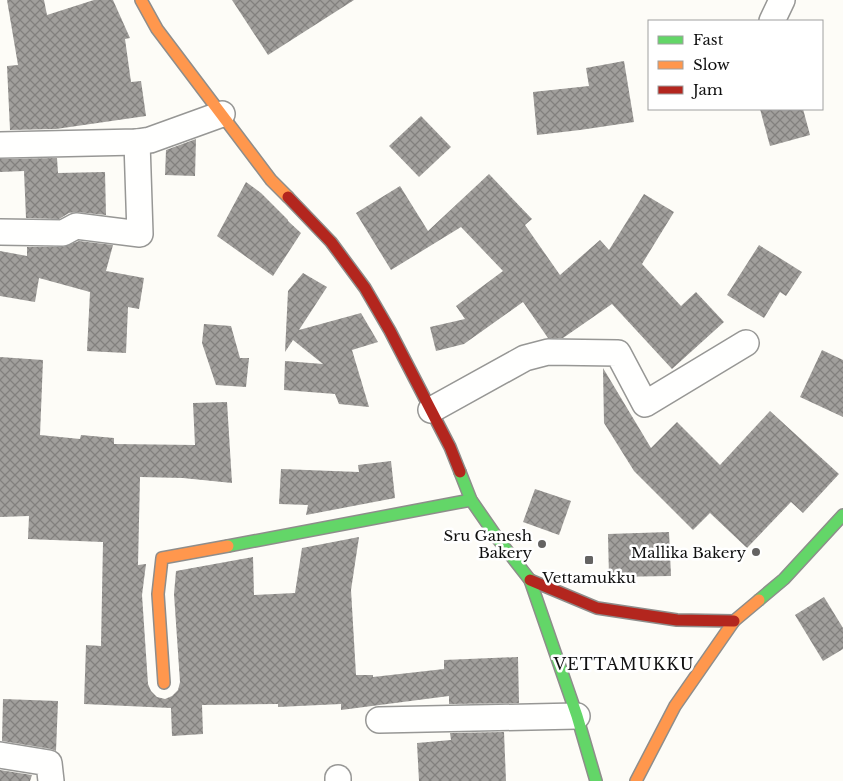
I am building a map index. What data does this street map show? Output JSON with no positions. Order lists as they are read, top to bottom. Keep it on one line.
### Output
{"districts":["VETTAMUKKU"],"places":{"other":["Sru Ganesh Bakery","Mallika Bakery"],"transit":["Vettamukku"]},"legend":["Fast","Slow","Jam"]}
